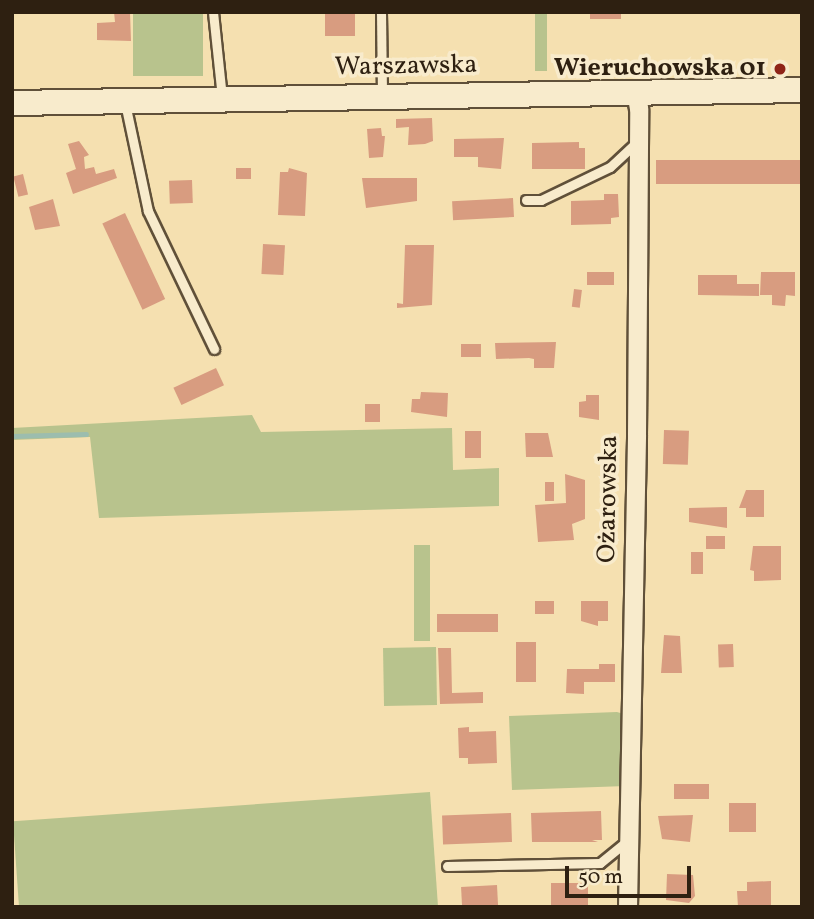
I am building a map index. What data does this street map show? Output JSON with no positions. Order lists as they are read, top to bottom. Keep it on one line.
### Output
{"streets":{"main road":["Warszawska"],"street":["Ożarowska"]},"crossings":[["Warszawska","Ożarowska"]],"places":["Wieruchowska 01"],"scale_bar":"50 m"}
